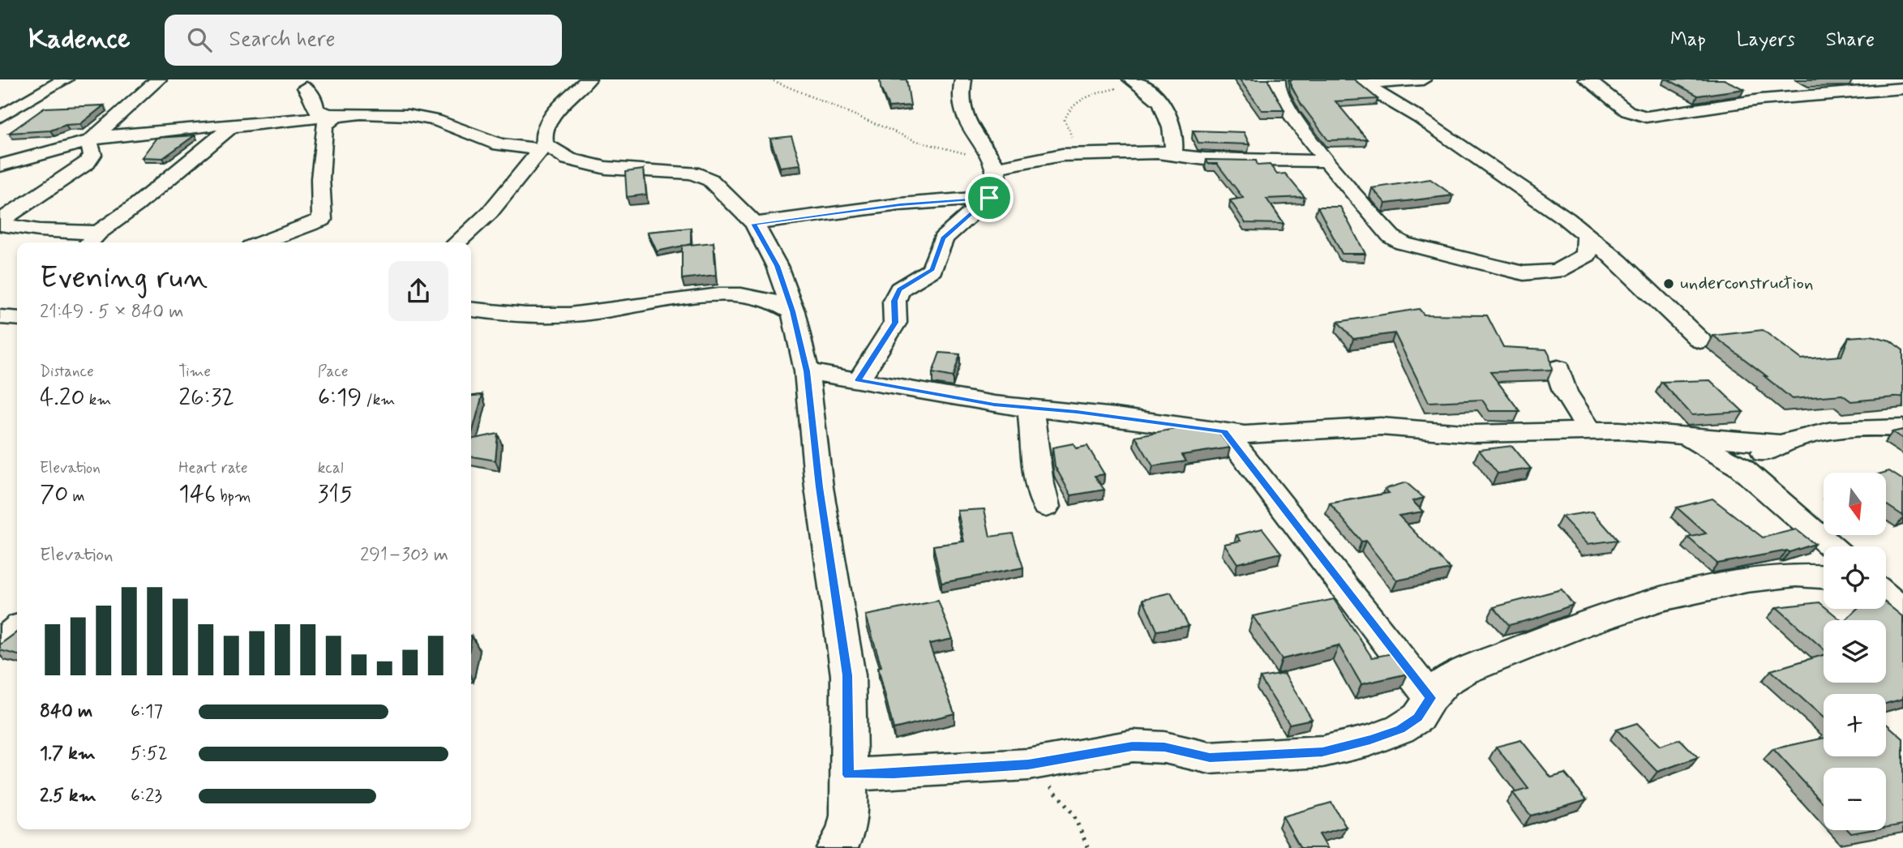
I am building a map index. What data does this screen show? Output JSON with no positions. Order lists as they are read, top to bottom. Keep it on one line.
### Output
{"places":["underconstruction"],"north":"bottom","page":{"header":"Kadence","search":"Search here","nav":["Map","Layers","Share"],"heading":["Evening run","21:49 · 5 × 840 m"],"stats":[["Distance","4.20 km"],["Time","26:32"],["Pace","6:19 /km"],["Elevation","70 m"],["Heart rate","146 bpm"],["kcal","315"]],"map_buttons":["+","−"],"chart":["Elevation","291–303 m"],"list":[{"name":"840 m","note":"6:17"},{"name":"1.7 km","note":"5:52"},{"name":"2.5 km","note":"6:23"}]}}
